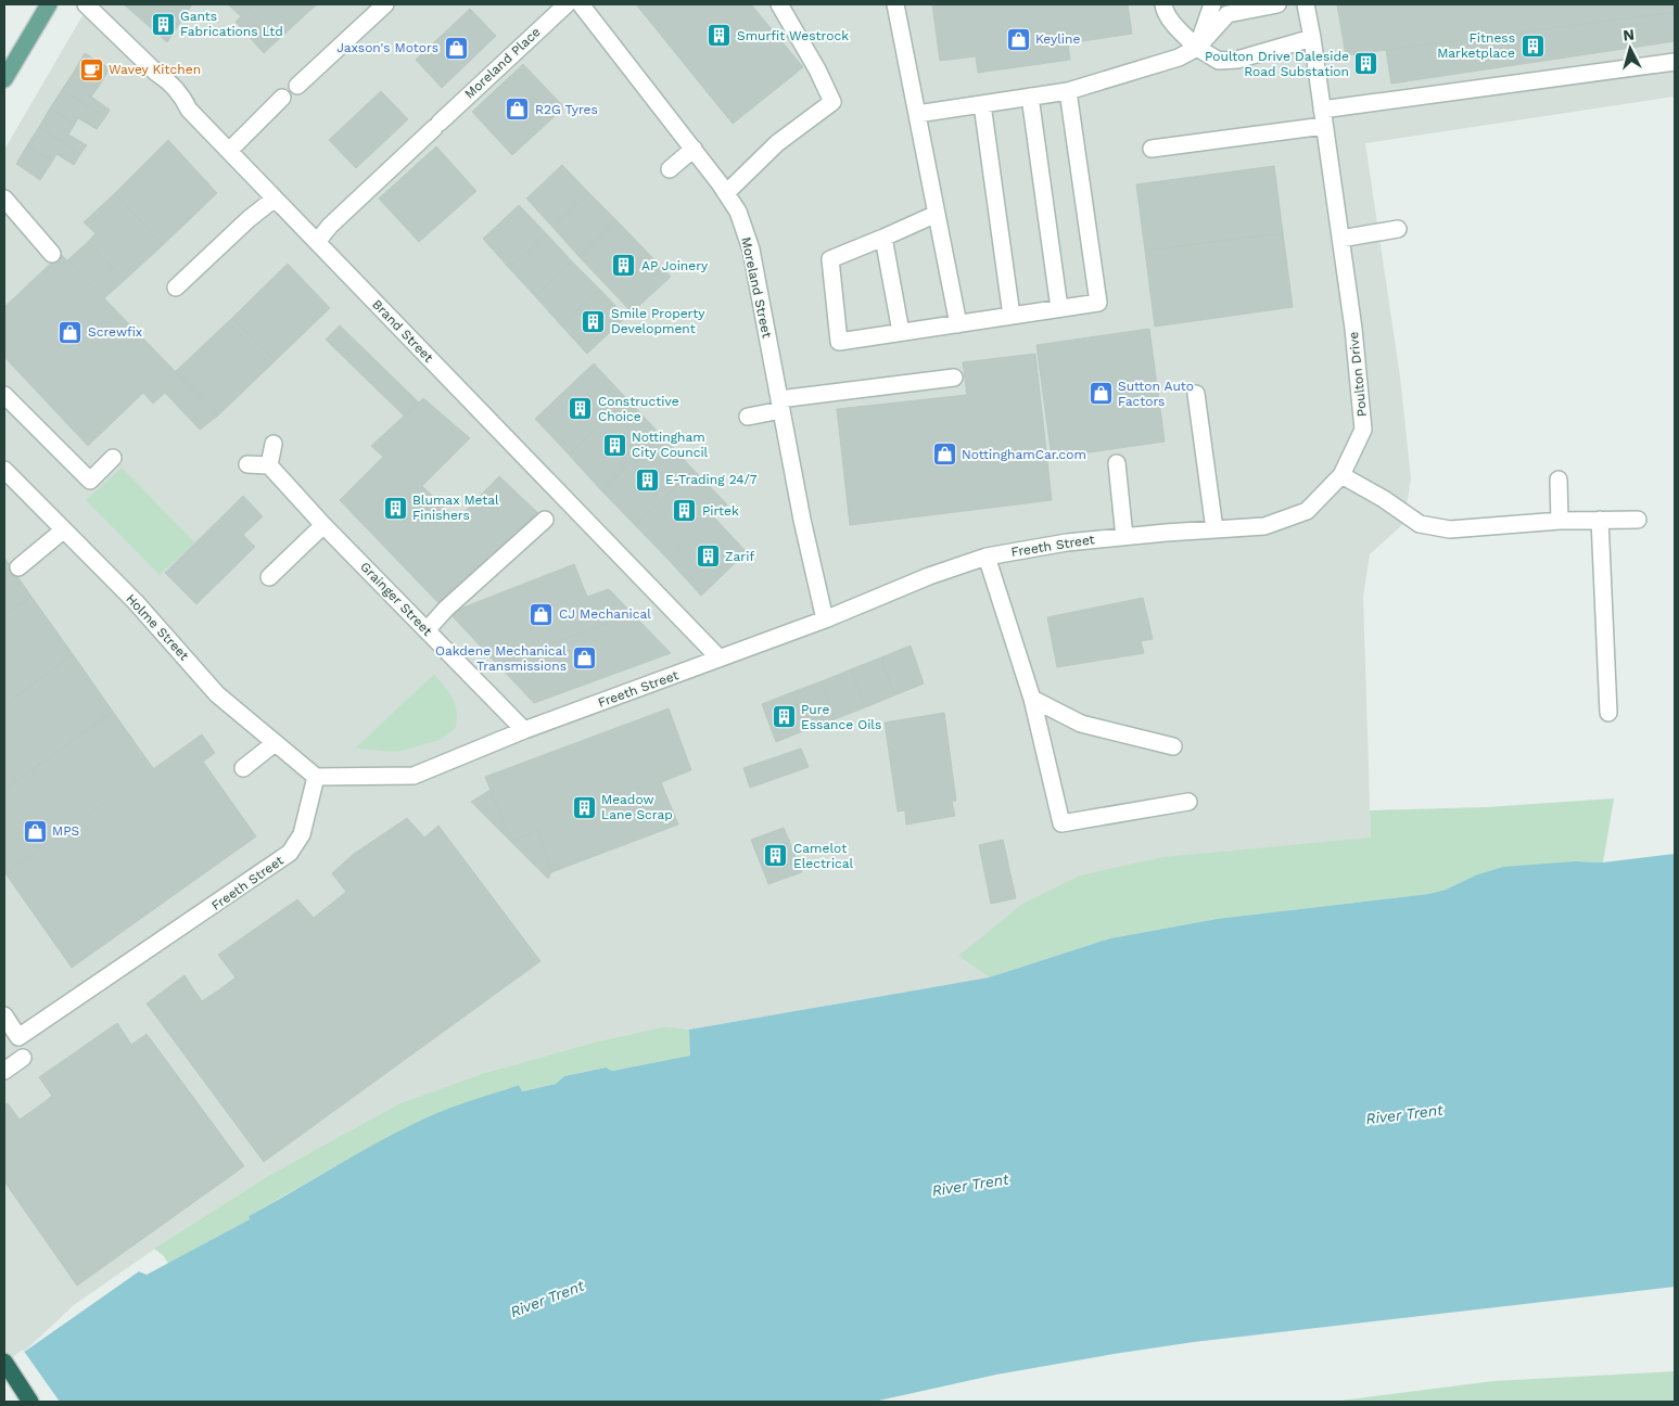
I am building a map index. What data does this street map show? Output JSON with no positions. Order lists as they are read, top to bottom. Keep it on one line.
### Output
{"streets":{"street":["Moreland Place","Moreland Street","Brand Street","Poulton Drive","Freeth Street","Grainger Street","Holme Street"]},"crossings":[["Moreland Place","Brand Street"],["Moreland Street","Freeth Street"],["Brand Street","Freeth Street"],["Poulton Drive","Freeth Street"],["Freeth Street","Grainger Street"],["Freeth Street","Holme Street"]],"water":["River Trent"],"places":{"building":["Gants Fabrications Ltd","Smurfit Westrock","Fitness Marketplace","Poulton Drive Daleside Road Substation","AP Joinery","Smile Property Development","Constructive Choice","Nottingham City Council","E-Trading 24/7","Blumax Metal Finishers","Pirtek","Zarif","Pure Essance Oils","Meadow Lane Scrap","Camelot Electrical"],"shop":["Keyline","Jaxson's Motors","R2G Tyres","Screwfix","Sutton Auto Factors","NottinghamCar.com","CJ Mechanical","Oakdene Mechanical Transmissions","MPS"],"cafe":["Wavey Kitchen"]},"north":"top"}
